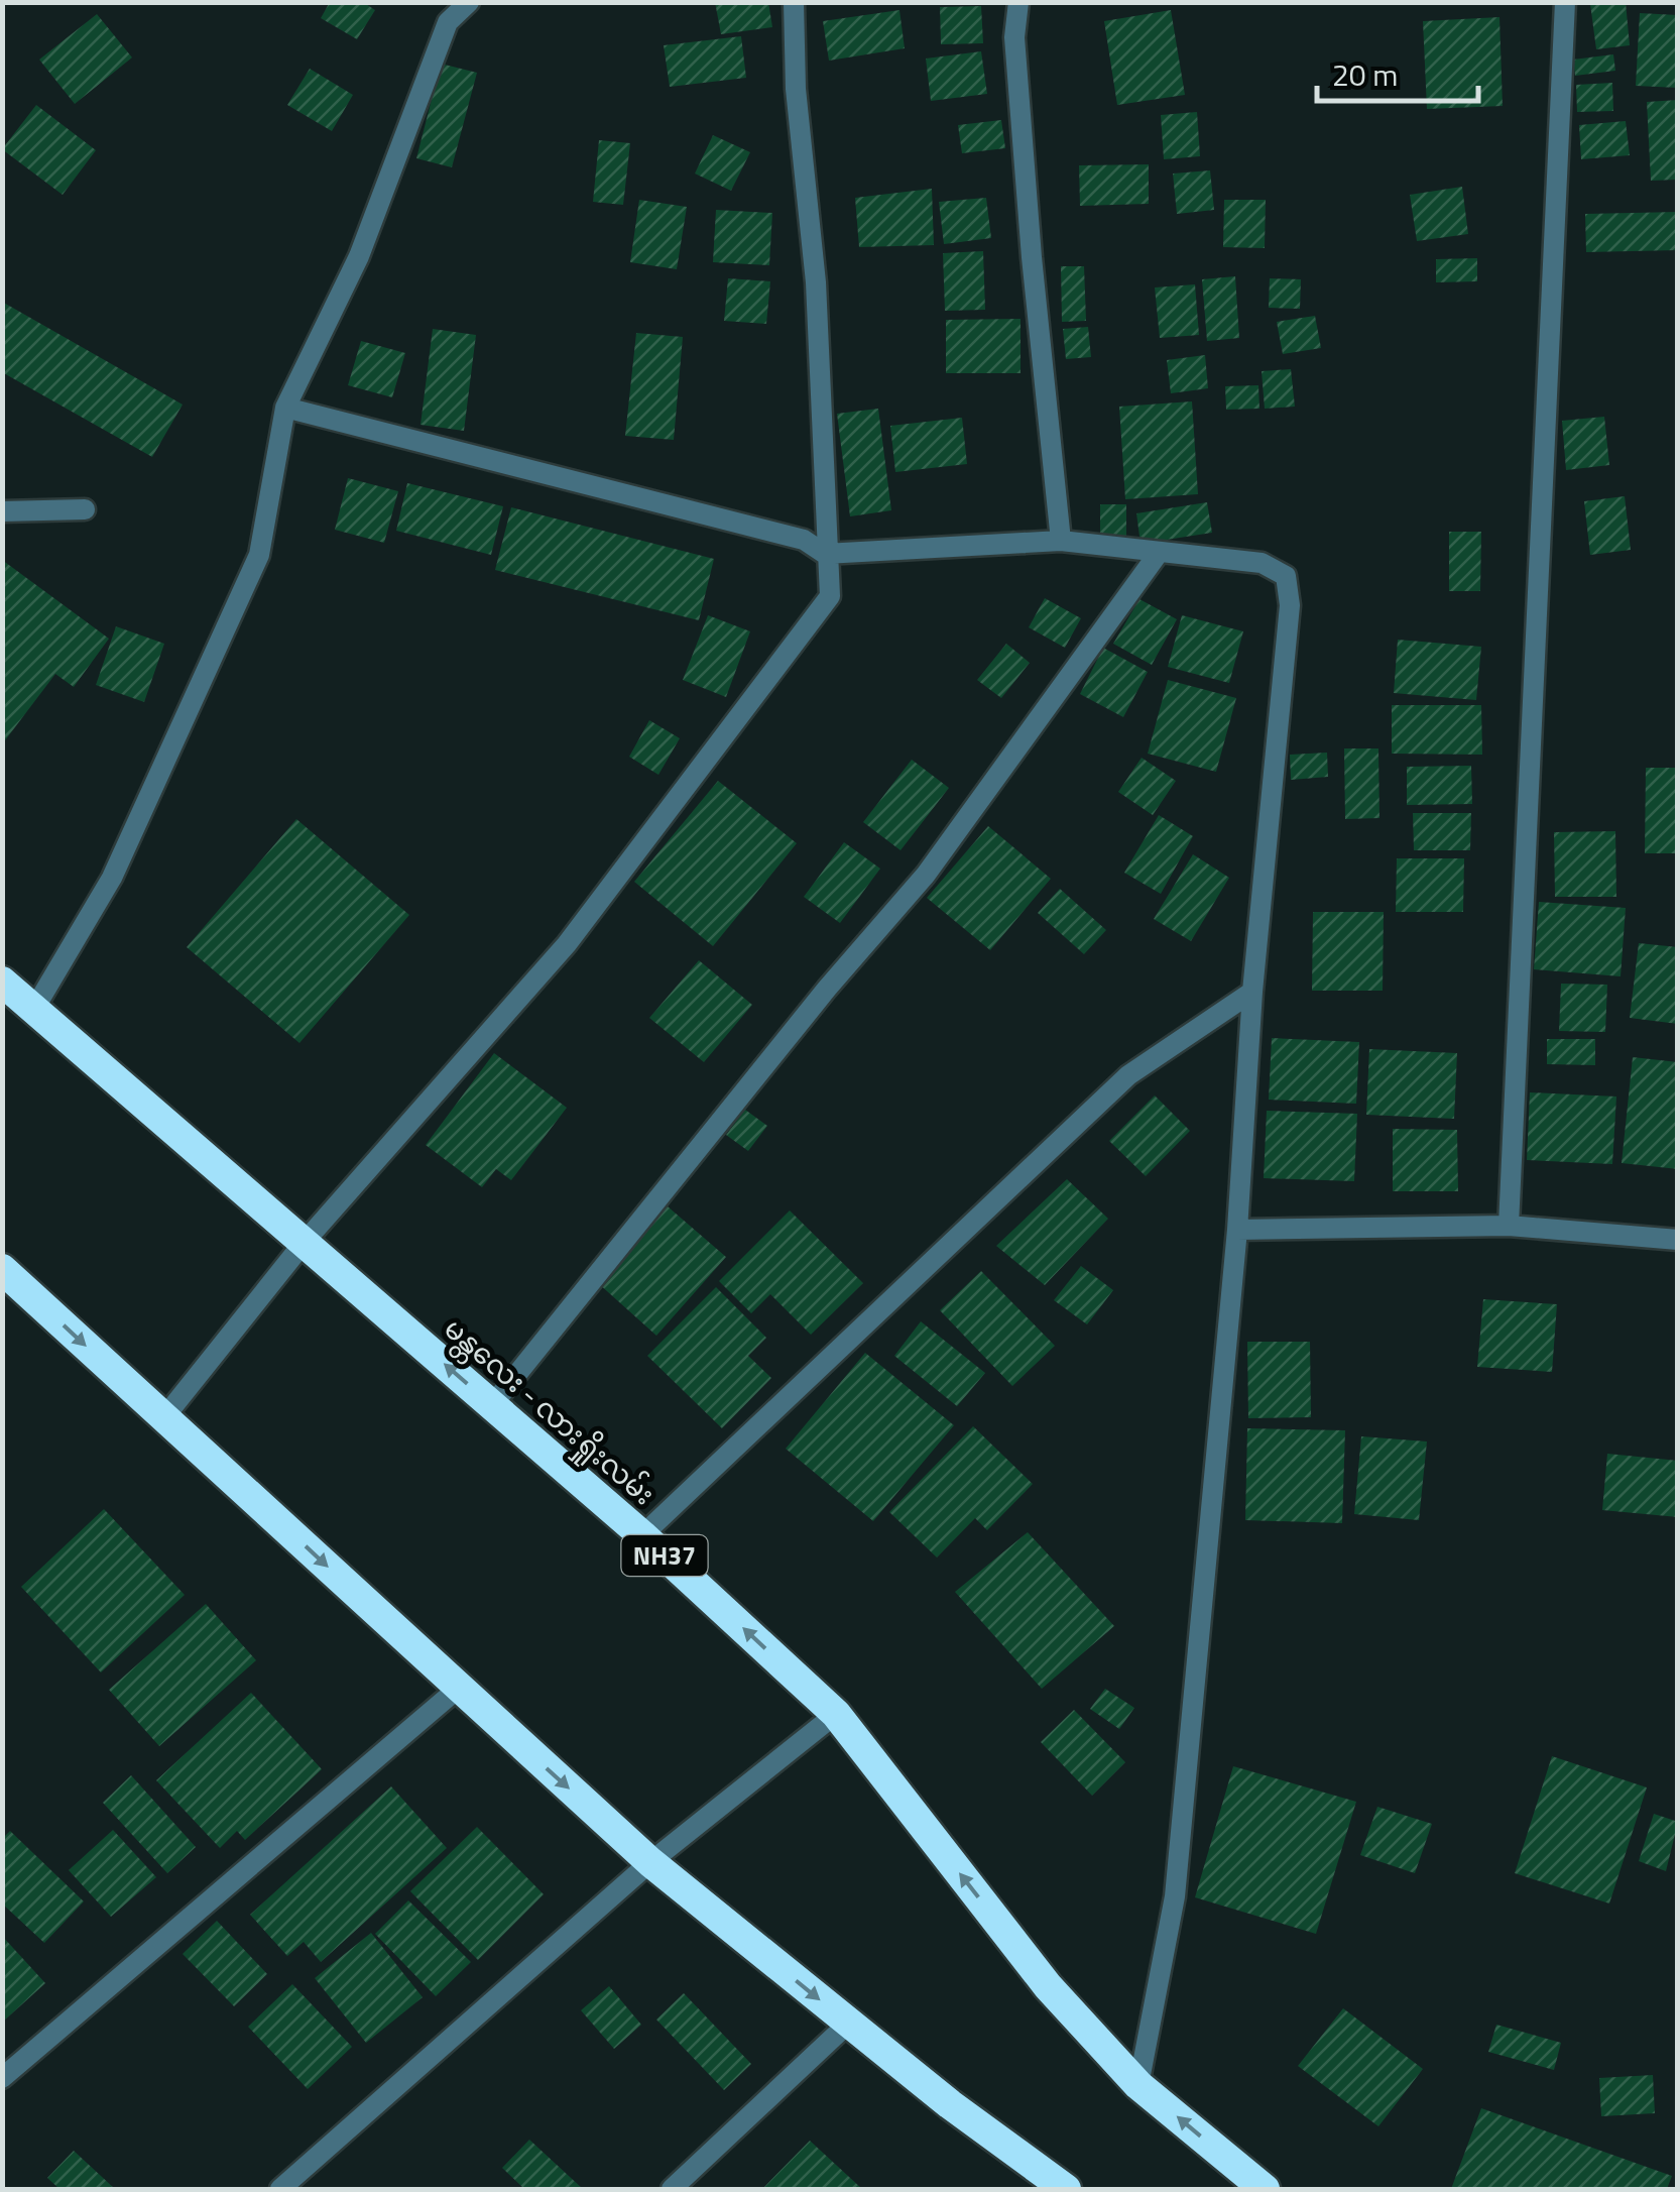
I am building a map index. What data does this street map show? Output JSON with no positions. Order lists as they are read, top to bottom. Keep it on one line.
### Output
{"streets":{"highway":["မန္တလေး - လားရှိုးလမ်း","NH37"]},"scale_bar":"20 m"}
